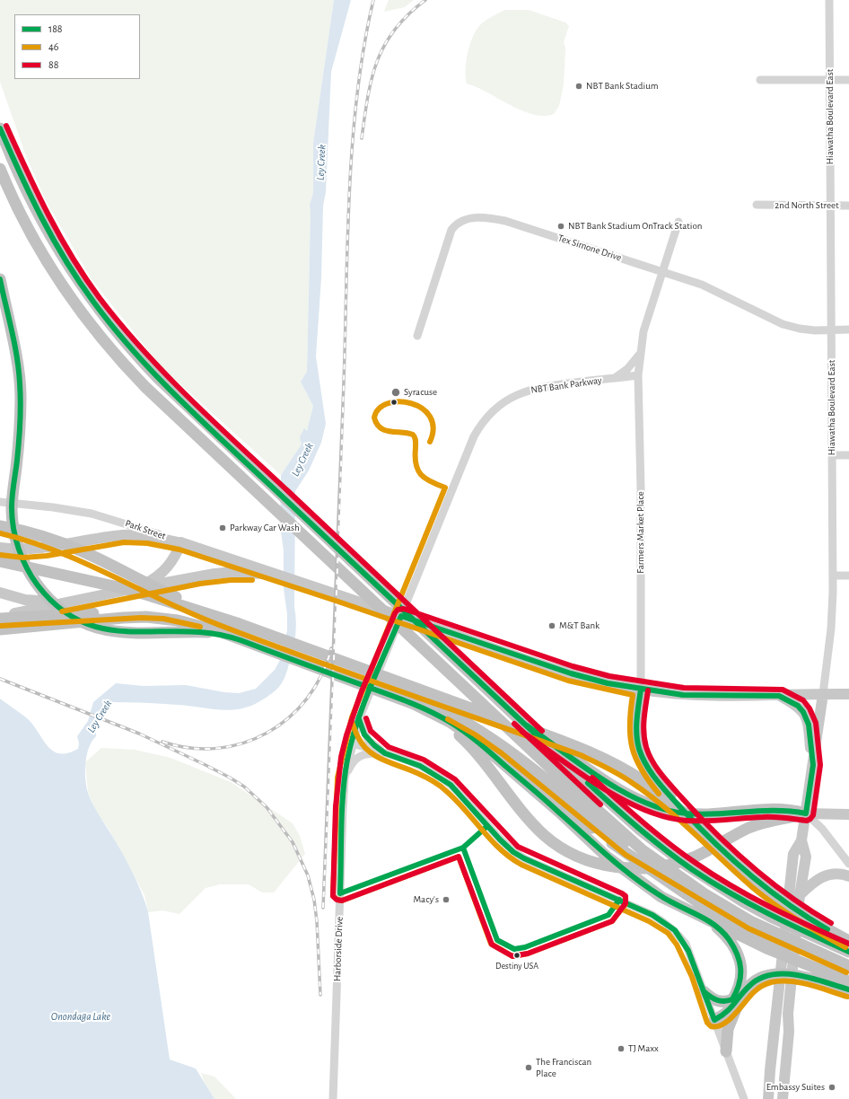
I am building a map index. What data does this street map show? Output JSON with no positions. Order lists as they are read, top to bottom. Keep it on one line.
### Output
{"streets":{"main road":["Hiawatha Boulevard East","Park Street"],"street":["2nd North Street","Tex Simone Drive","NBT Bank Parkway","Farmers Market Place","Harborside Drive"]},"crossings":[["Hiawatha Boulevard East","2nd North Street"],["Hiawatha Boulevard East","Tex Simone Drive"],["Hiawatha Boulevard East","Park Street"],["Tex Simone Drive","NBT Bank Parkway"],["NBT Bank Parkway","Park Street"],["NBT Bank Parkway","Farmers Market Place"],["NBT Bank Parkway","Harborside Drive"],["Park Street","Farmers Market Place"],["Park Street","Harborside Drive"]],"water":["Ley Creek","Onondaga Lake"],"places":["NBT Bank Stadium","NBT Bank Stadium OnTrack Station","Syracuse","Parkway Car Wash","M&T Bank","Macy's","Destiny USA","TJ Maxx","The Franciscan Place","Embassy Suites"],"lines":["transit line 88","transit line 188","transit line 46"],"legend":["188","46","88"]}
